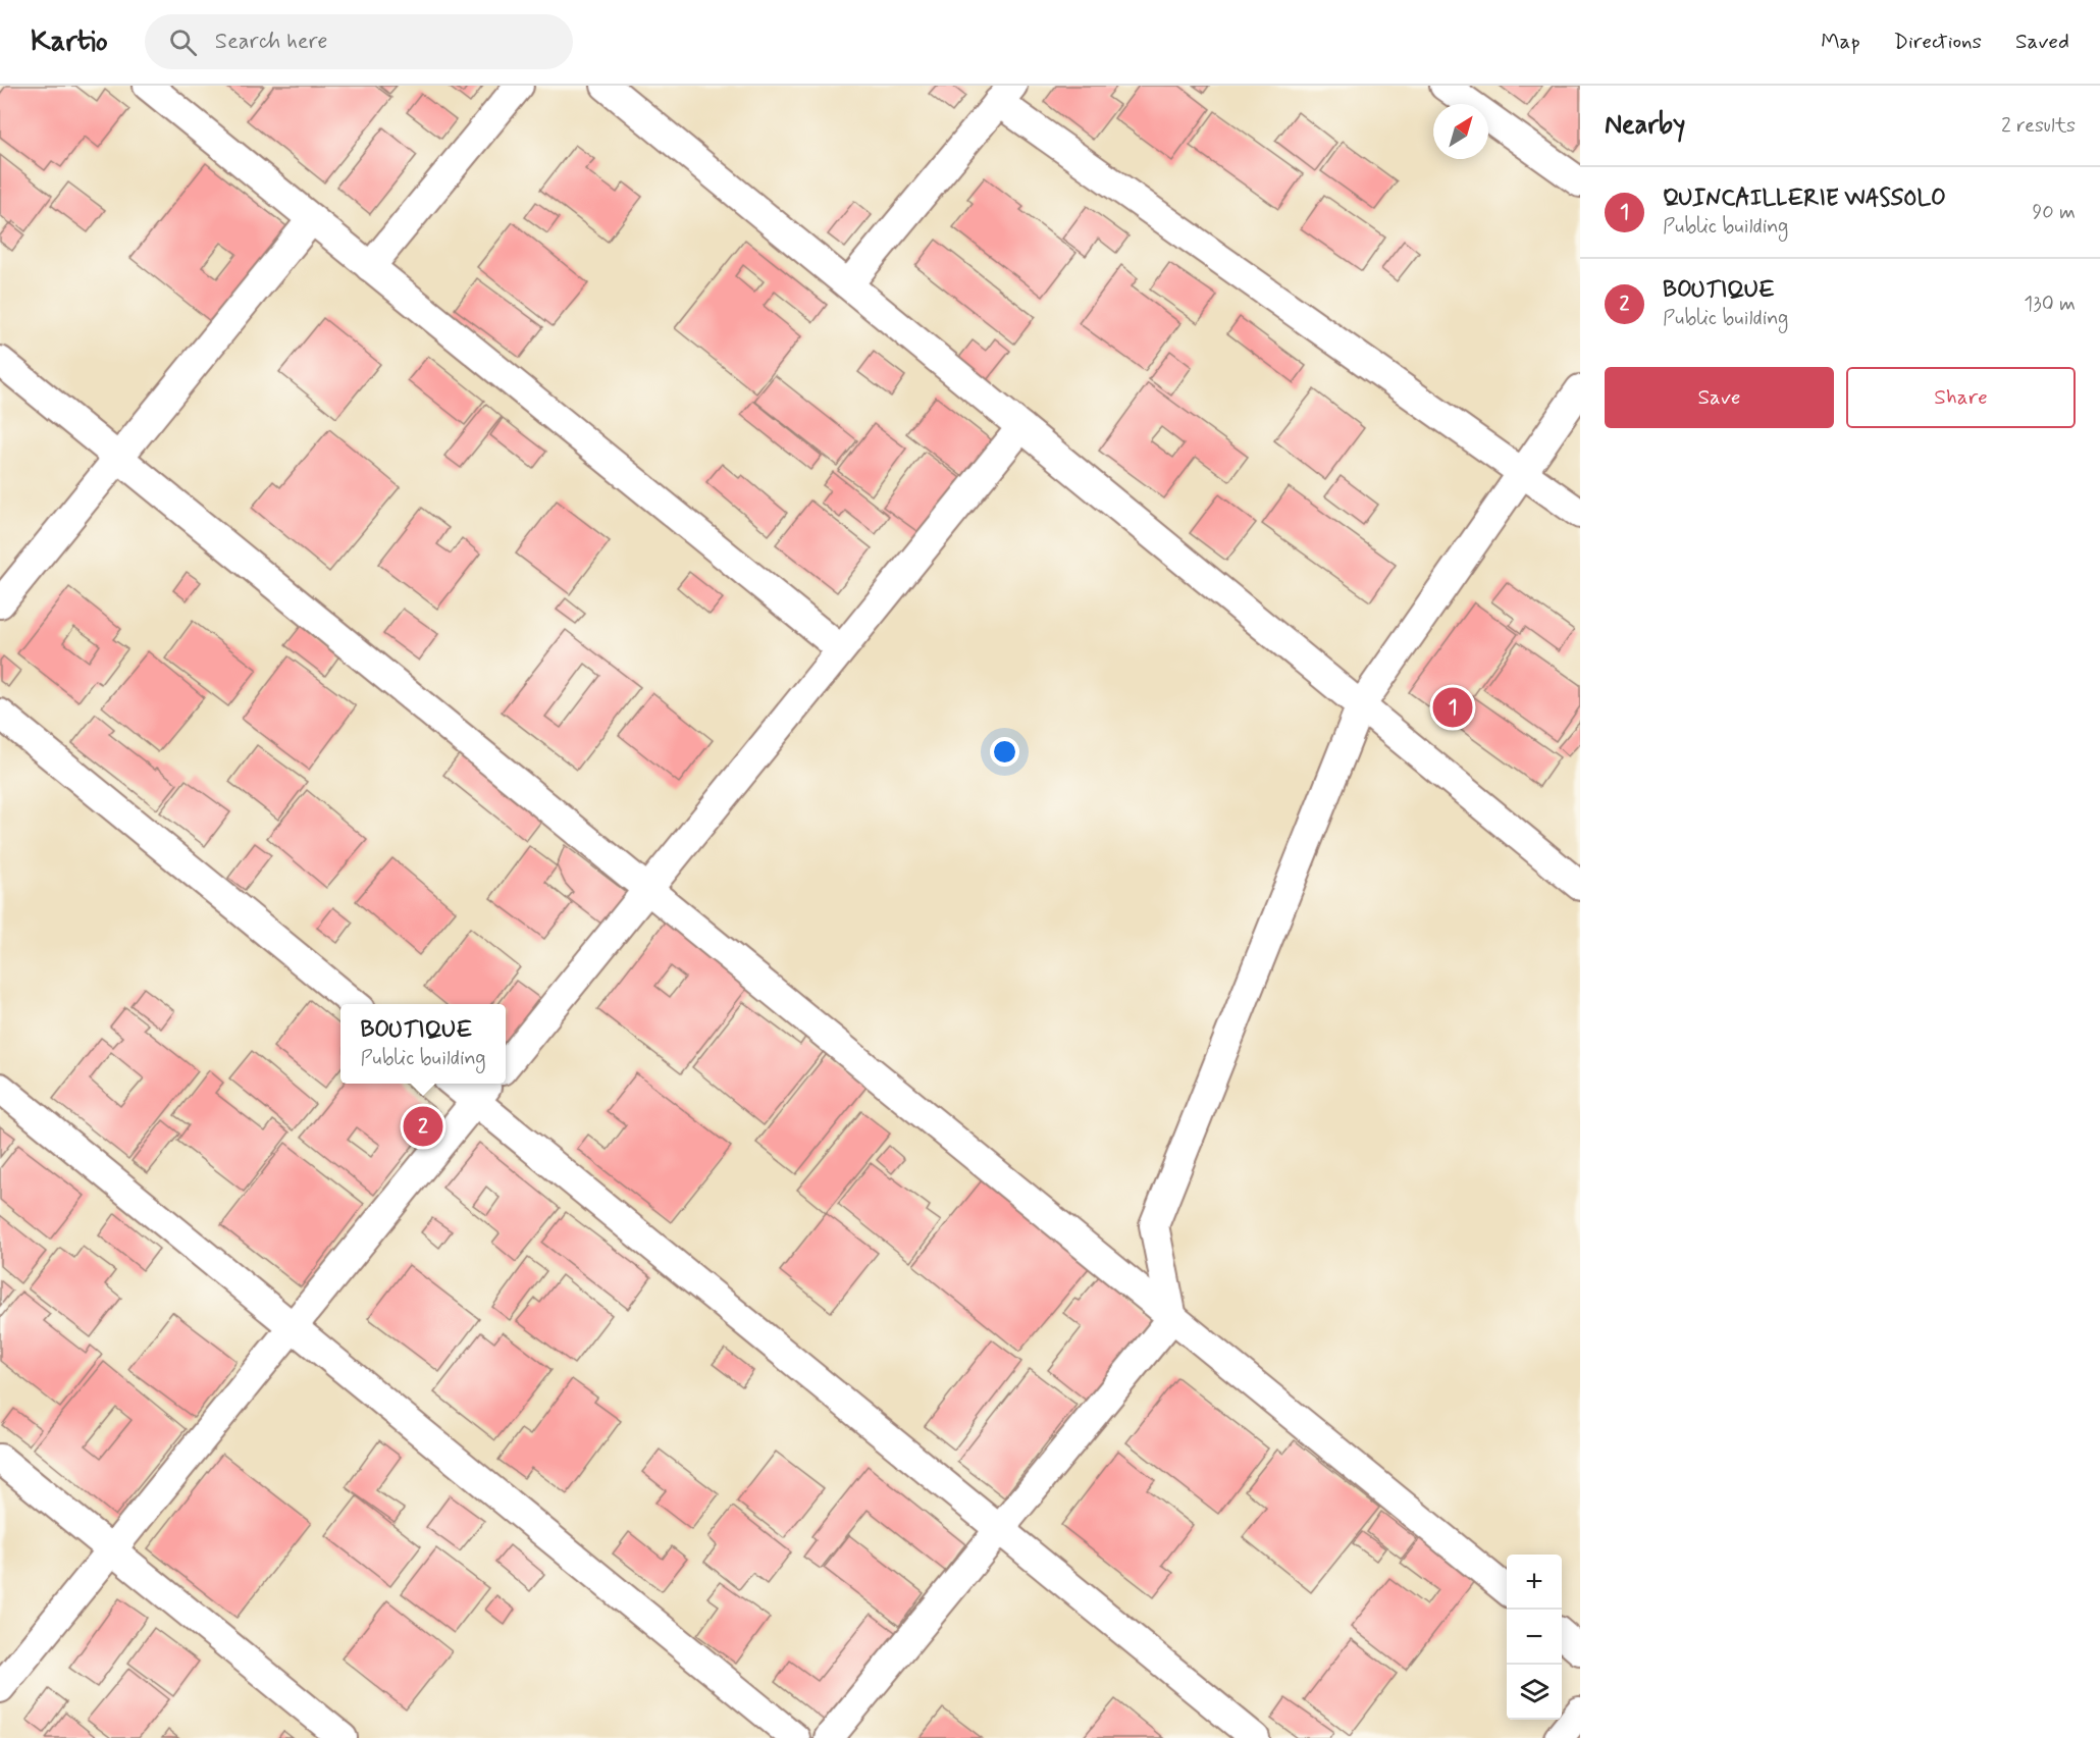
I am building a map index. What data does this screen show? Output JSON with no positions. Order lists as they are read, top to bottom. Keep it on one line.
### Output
{"north":"top right","page":{"header":"Kartio","search":"Search here","nav":["Map","Directions","Saved"],"heading":["Nearby","2 results"],"list":[{"mark":"1","name":"QUINCAILLERIE WASSOLO","note":"Public building","value":"90 m"},{"mark":"2","name":"BOUTIQUE","note":"Public building","value":"130 m"}],"buttons":["Save","Share"],"pins":["1","2"],"popup":["BOUTIQUE","Public building"],"map_buttons":["+","−"]}}
